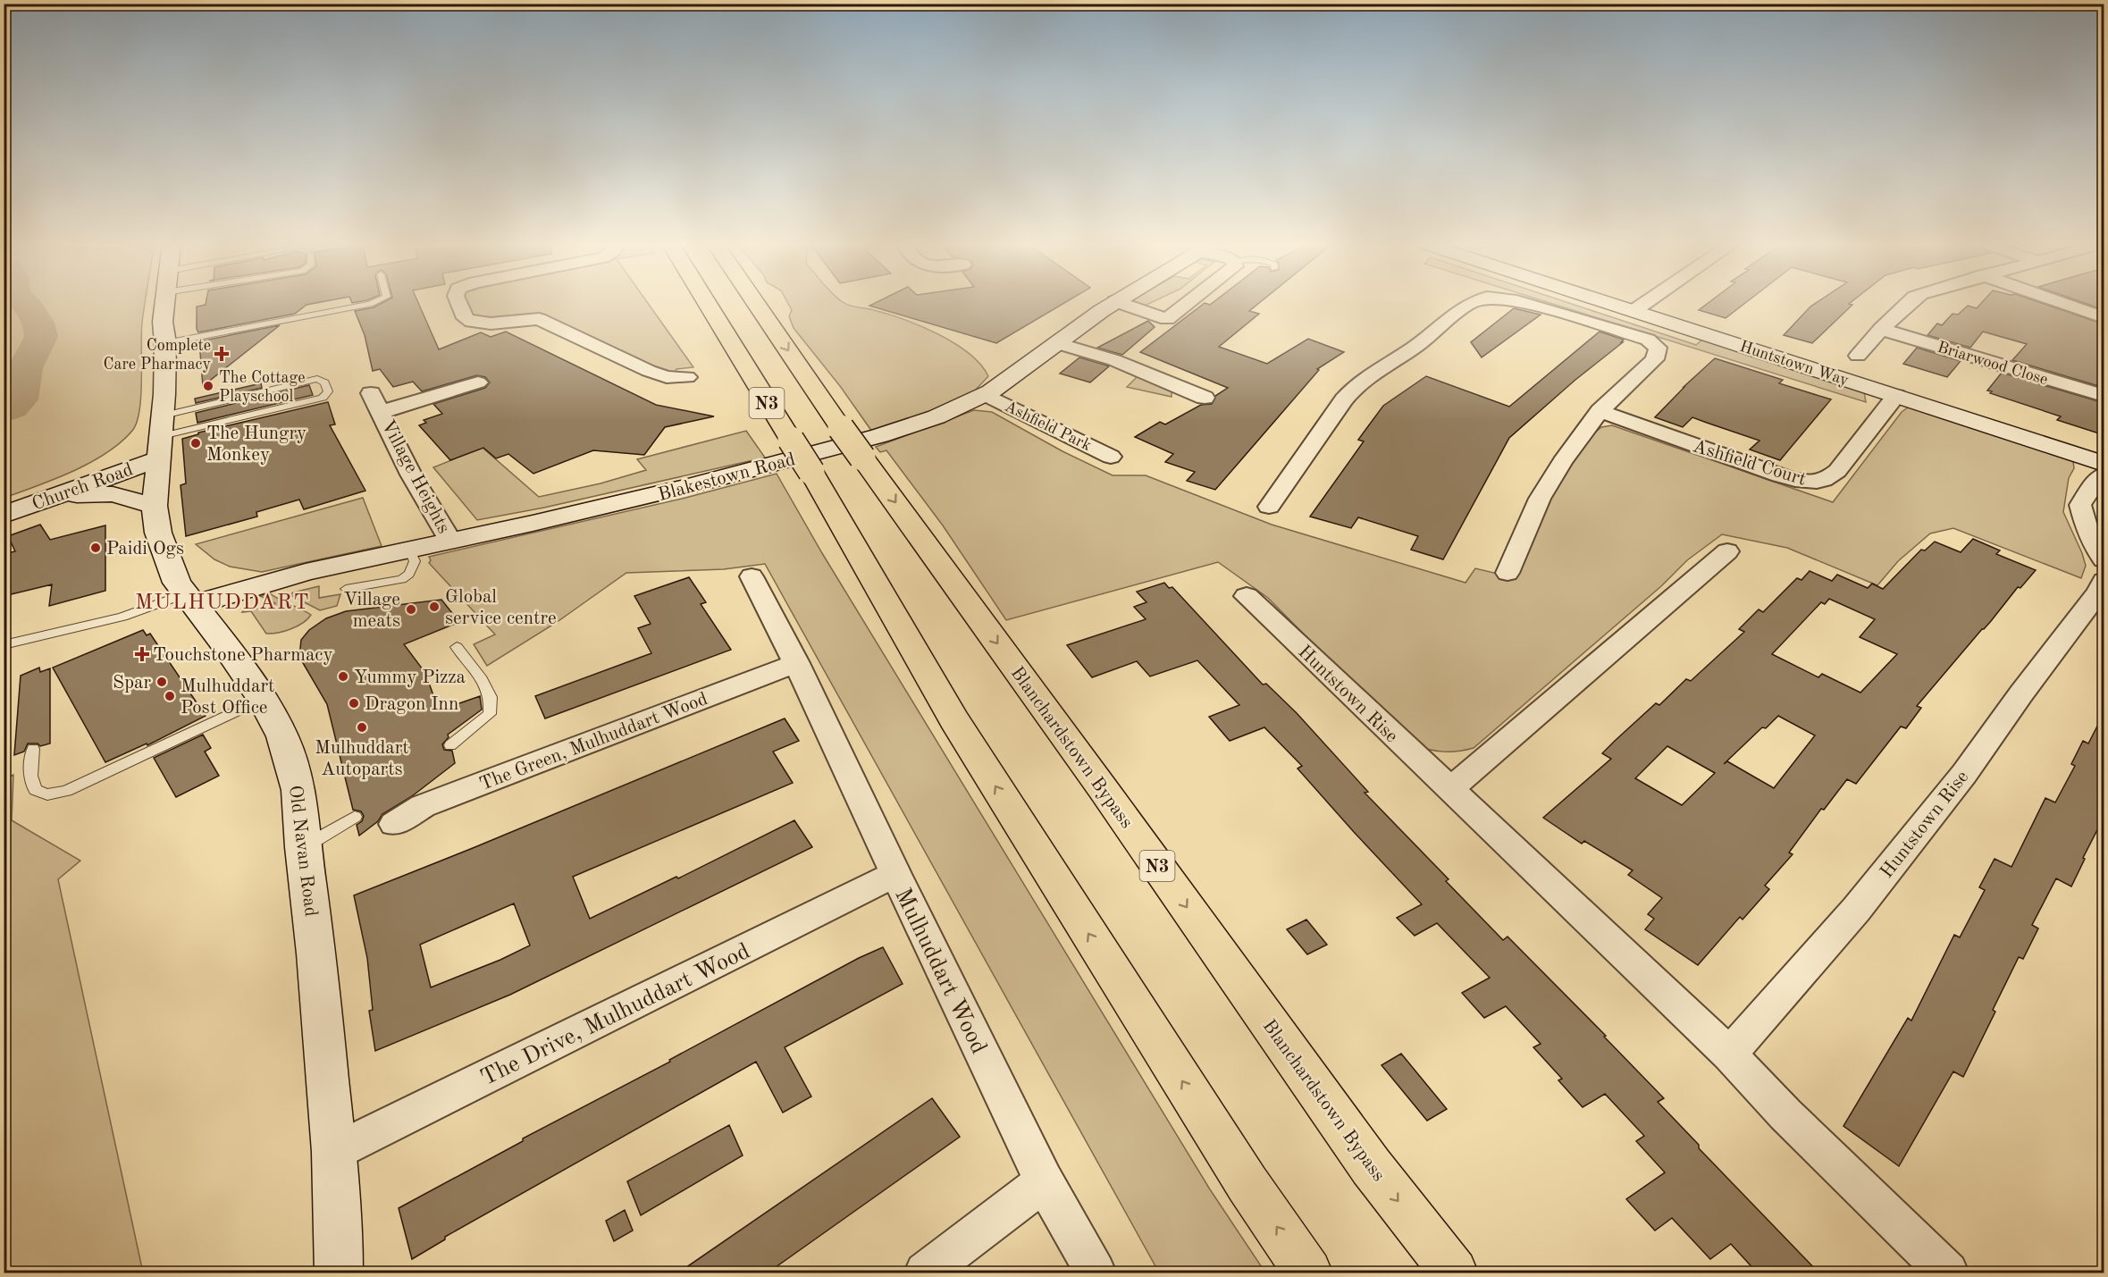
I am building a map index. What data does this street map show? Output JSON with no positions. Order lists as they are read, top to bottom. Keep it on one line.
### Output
{"streets":{"highway":["N3","Blanchardstown Bypass"],"street":["Huntstown Way","Briarwood Close","Ashfield Park","Ashfield Court","Village Heights","Blakestown Road","Church Road","Huntstown Rise","The Green, Mulhuddart Wood","Old Navan Road","Mulhuddart Wood","The Drive, Mulhuddart Wood"]},"crossings":[["Huntstown Way","Ashfield Court"],["Ashfield Park","Blakestown Road"],["Village Heights","Blakestown Road"],["Blakestown Road","Old Navan Road"],["Church Road","Old Navan Road"],["The Green, Mulhuddart Wood","Mulhuddart Wood"],["Old Navan Road","The Drive, Mulhuddart Wood"],["Mulhuddart Wood","The Drive, Mulhuddart Wood"]],"districts":["MULHUDDART"],"places":{"health":["Complete Care Pharmacy","Touchstone Pharmacy"],"other":["The Cottage Playschool","The Hungry Monkey","Paidi Ogs","Global service centre","Village meats","Yummy Pizza","Spar","Mulhuddart Post Office","Dragon Inn","Mulhuddart Autoparts"]}}
